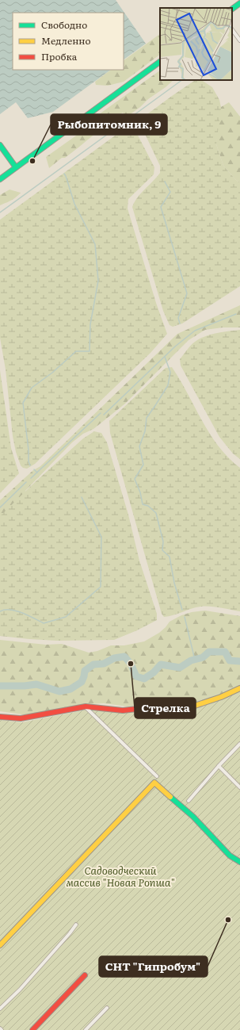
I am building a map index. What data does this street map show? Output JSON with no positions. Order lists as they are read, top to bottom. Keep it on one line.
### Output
{"parks":["Садоводческий массив \"Новая Ропша\""],"places":["Рыбопитомник, 9","Стрелка","СНТ \"Гипробум\""],"legend":["Свободно","Медленно","Пробка"]}
